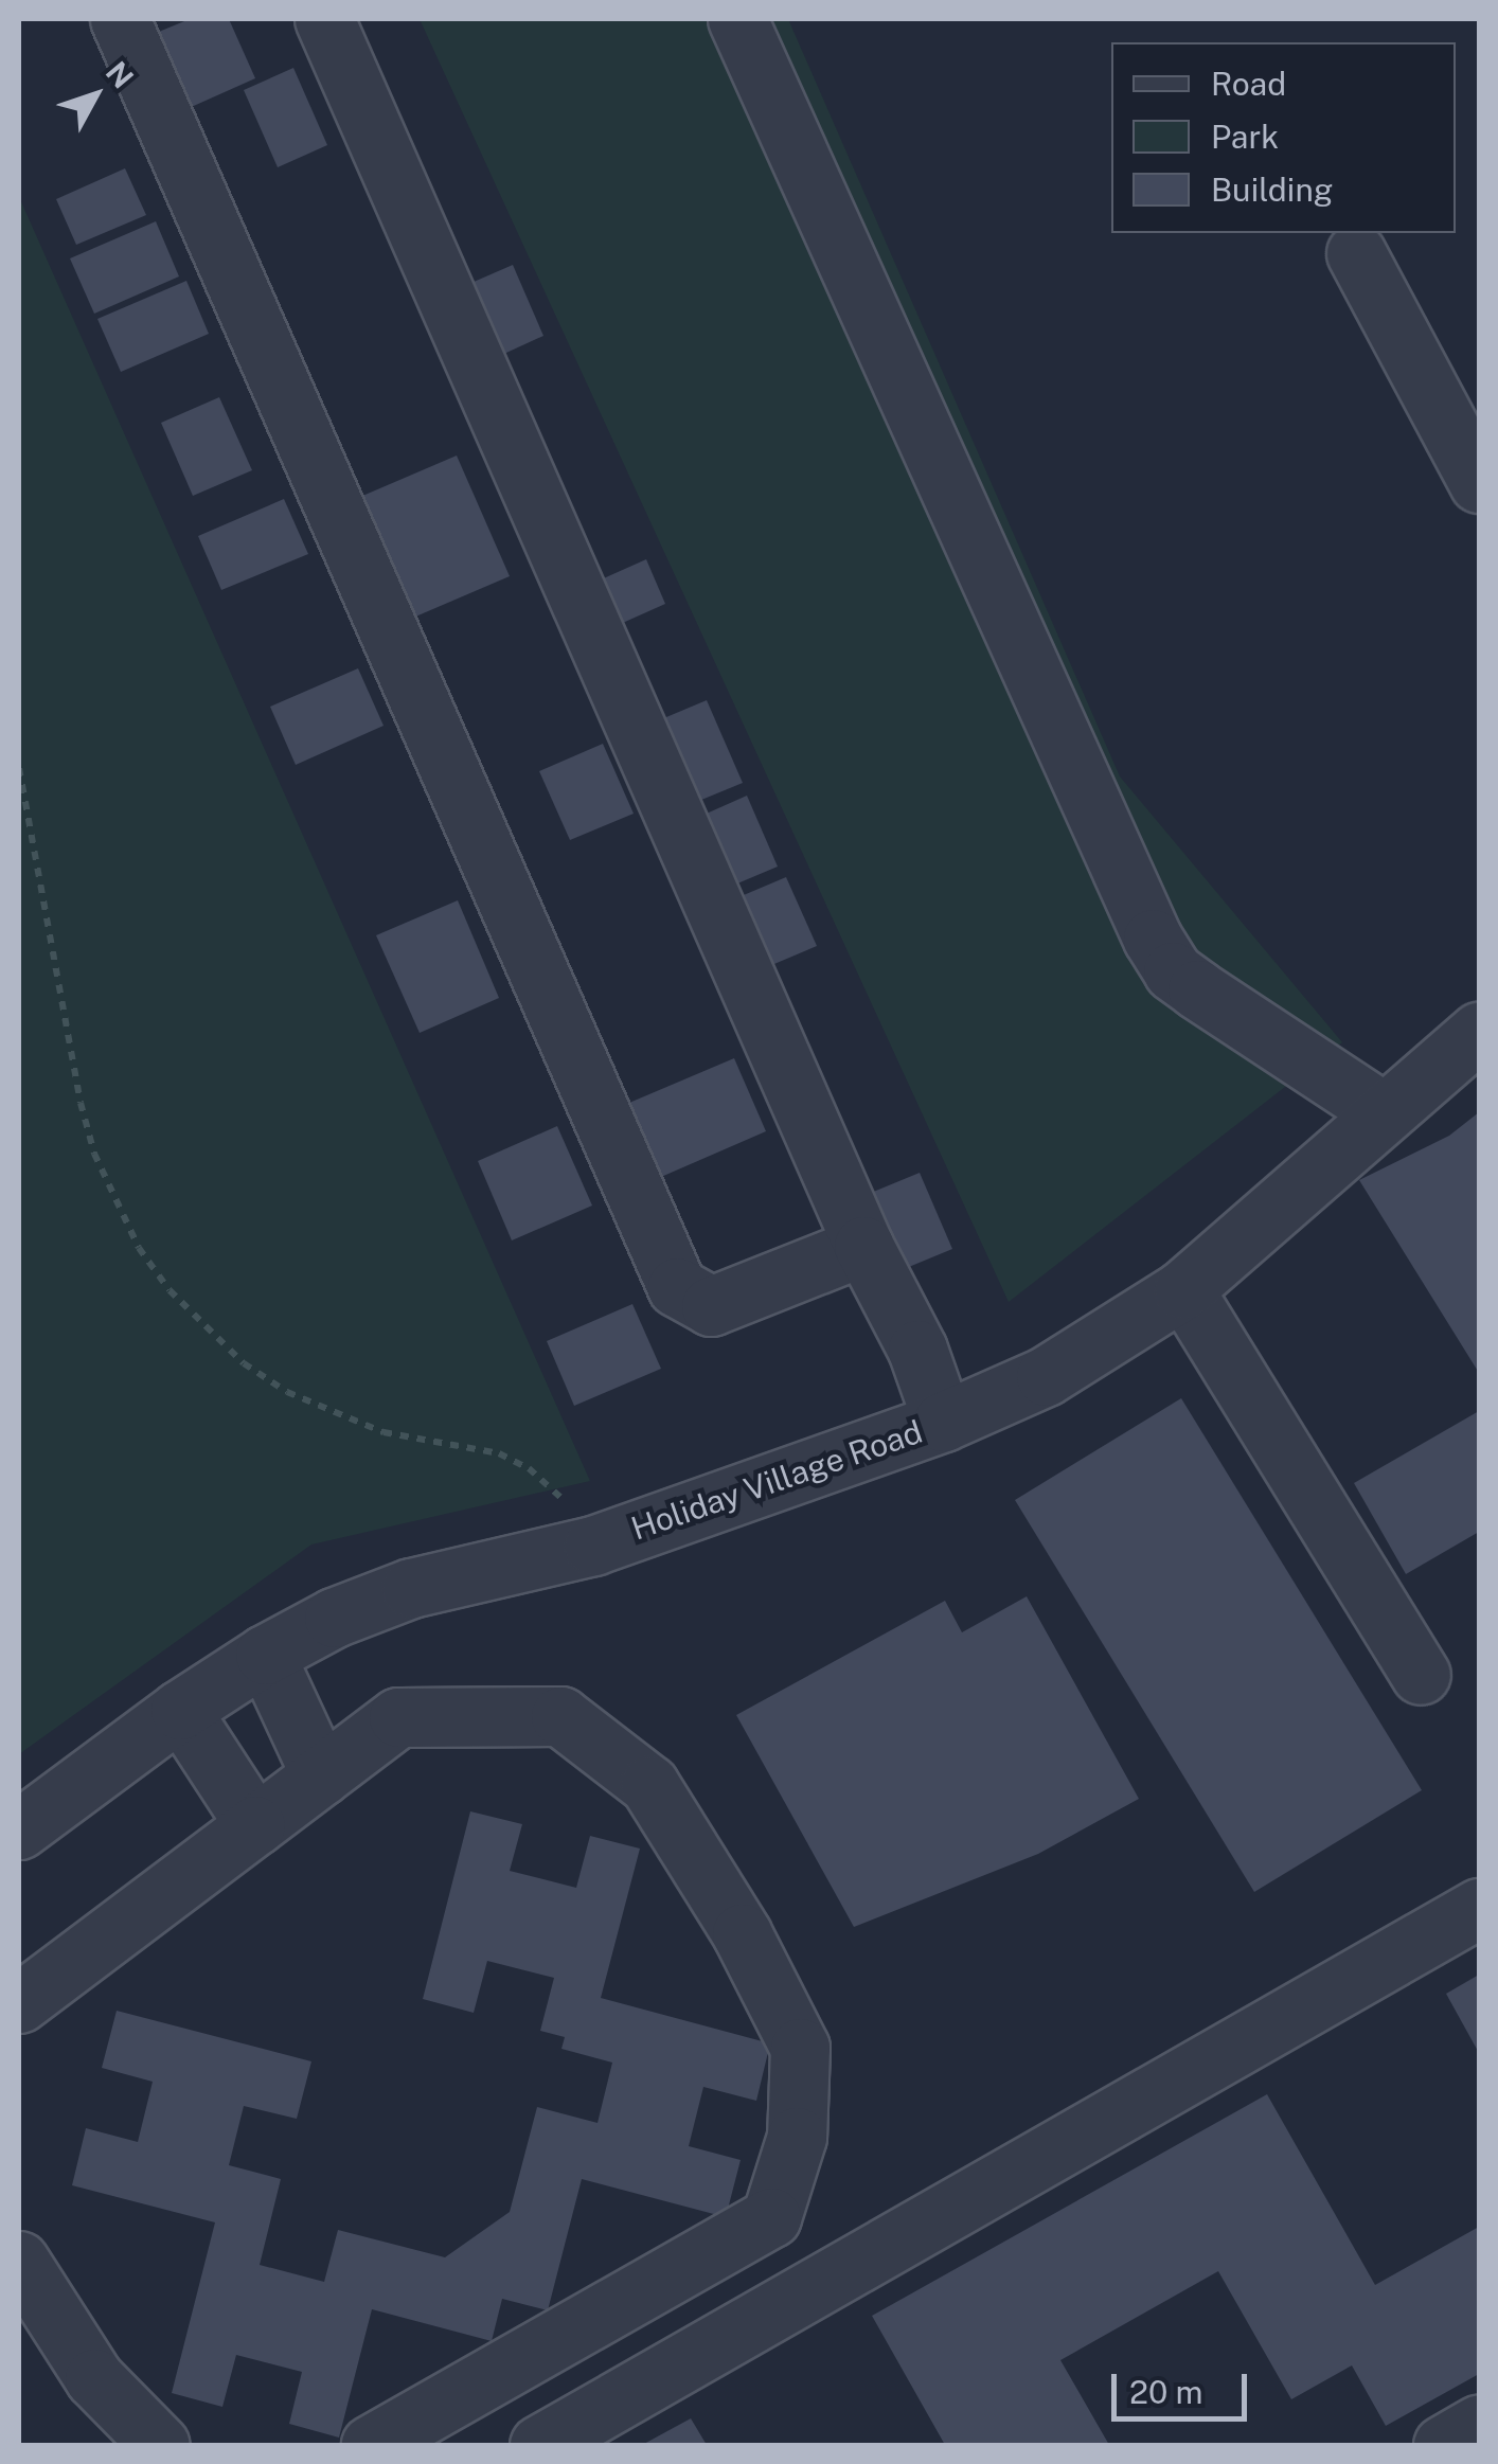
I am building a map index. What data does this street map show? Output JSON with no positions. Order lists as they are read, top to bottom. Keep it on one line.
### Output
{"streets":{"street":["Holiday Village Road"]},"legend":["Road","Park","Building"],"scale_bar":"20 m","north":"top right"}
